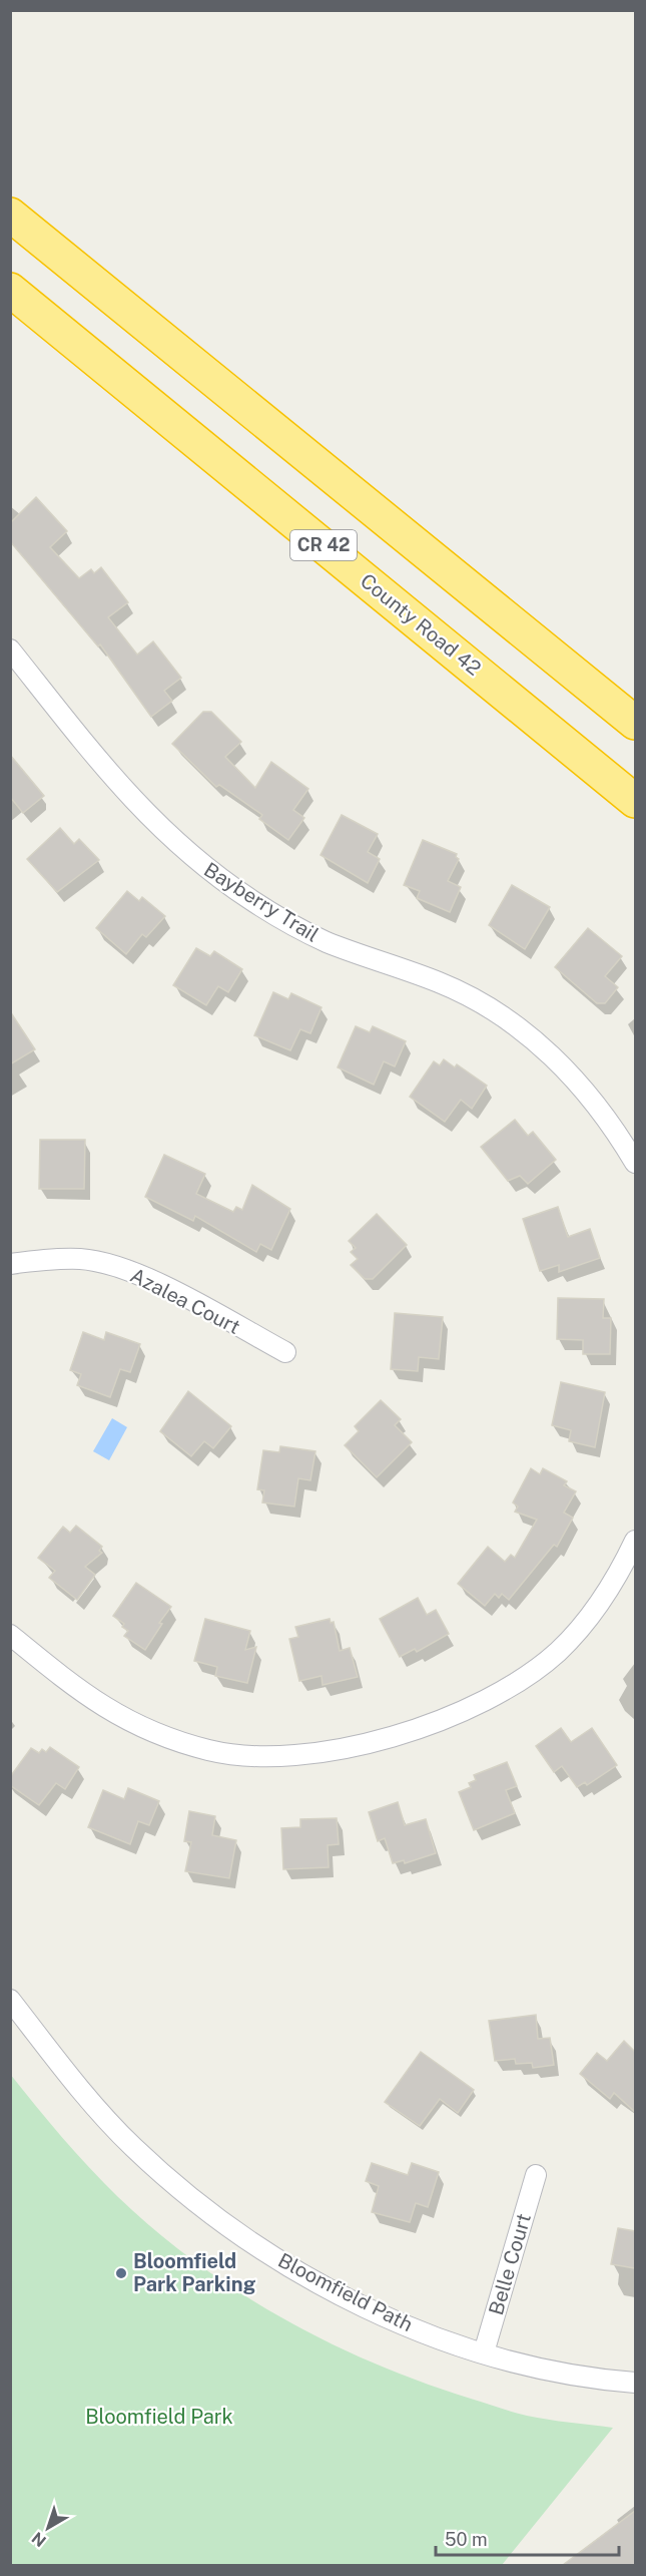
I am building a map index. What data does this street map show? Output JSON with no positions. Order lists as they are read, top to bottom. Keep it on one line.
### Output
{"streets":{"highway":["CR 42","County Road 42"],"street":["Bayberry Trail","Azalea Court","Belle Court","Bloomfield Path"]},"crossings":[["Belle Court","Bloomfield Path"]],"parks":["Bloomfield Park"],"places":["Bloomfield Park Parking"],"scale_bar":"50 m","north":"bottom left"}
